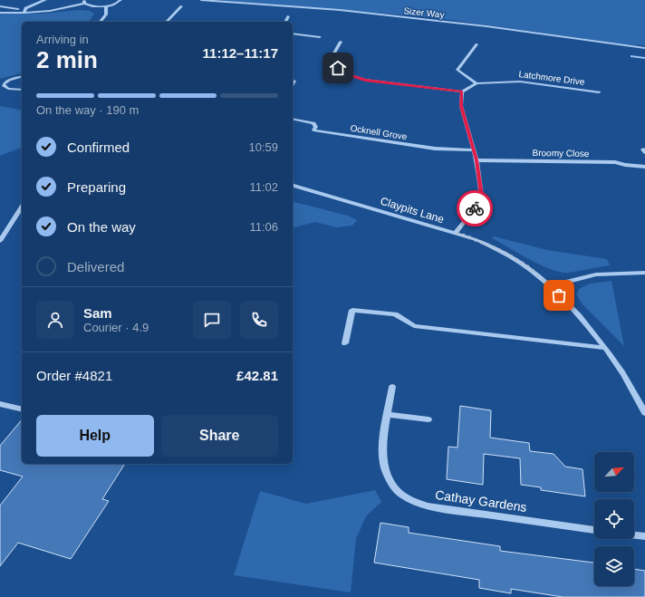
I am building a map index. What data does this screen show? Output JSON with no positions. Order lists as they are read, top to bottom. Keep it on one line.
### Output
{"streets":{"street":["Sizer Way","Latchmore Drive","Ocknell Grove","Broomy Close","Claypits Lane","Cathay Gardens"]},"north":"top right","page":{"heading":["2 min","Arriving in","11:12–11:17"],"panel":["Sam","Courier · 4.9","Order #4821","£42.81"],"bar":"On the way · 190 m","list":[["Confirmed","10:59"],["Preparing","11:02"],["On the way","11:06"],"Delivered"],"buttons":["Help","Share"]}}
